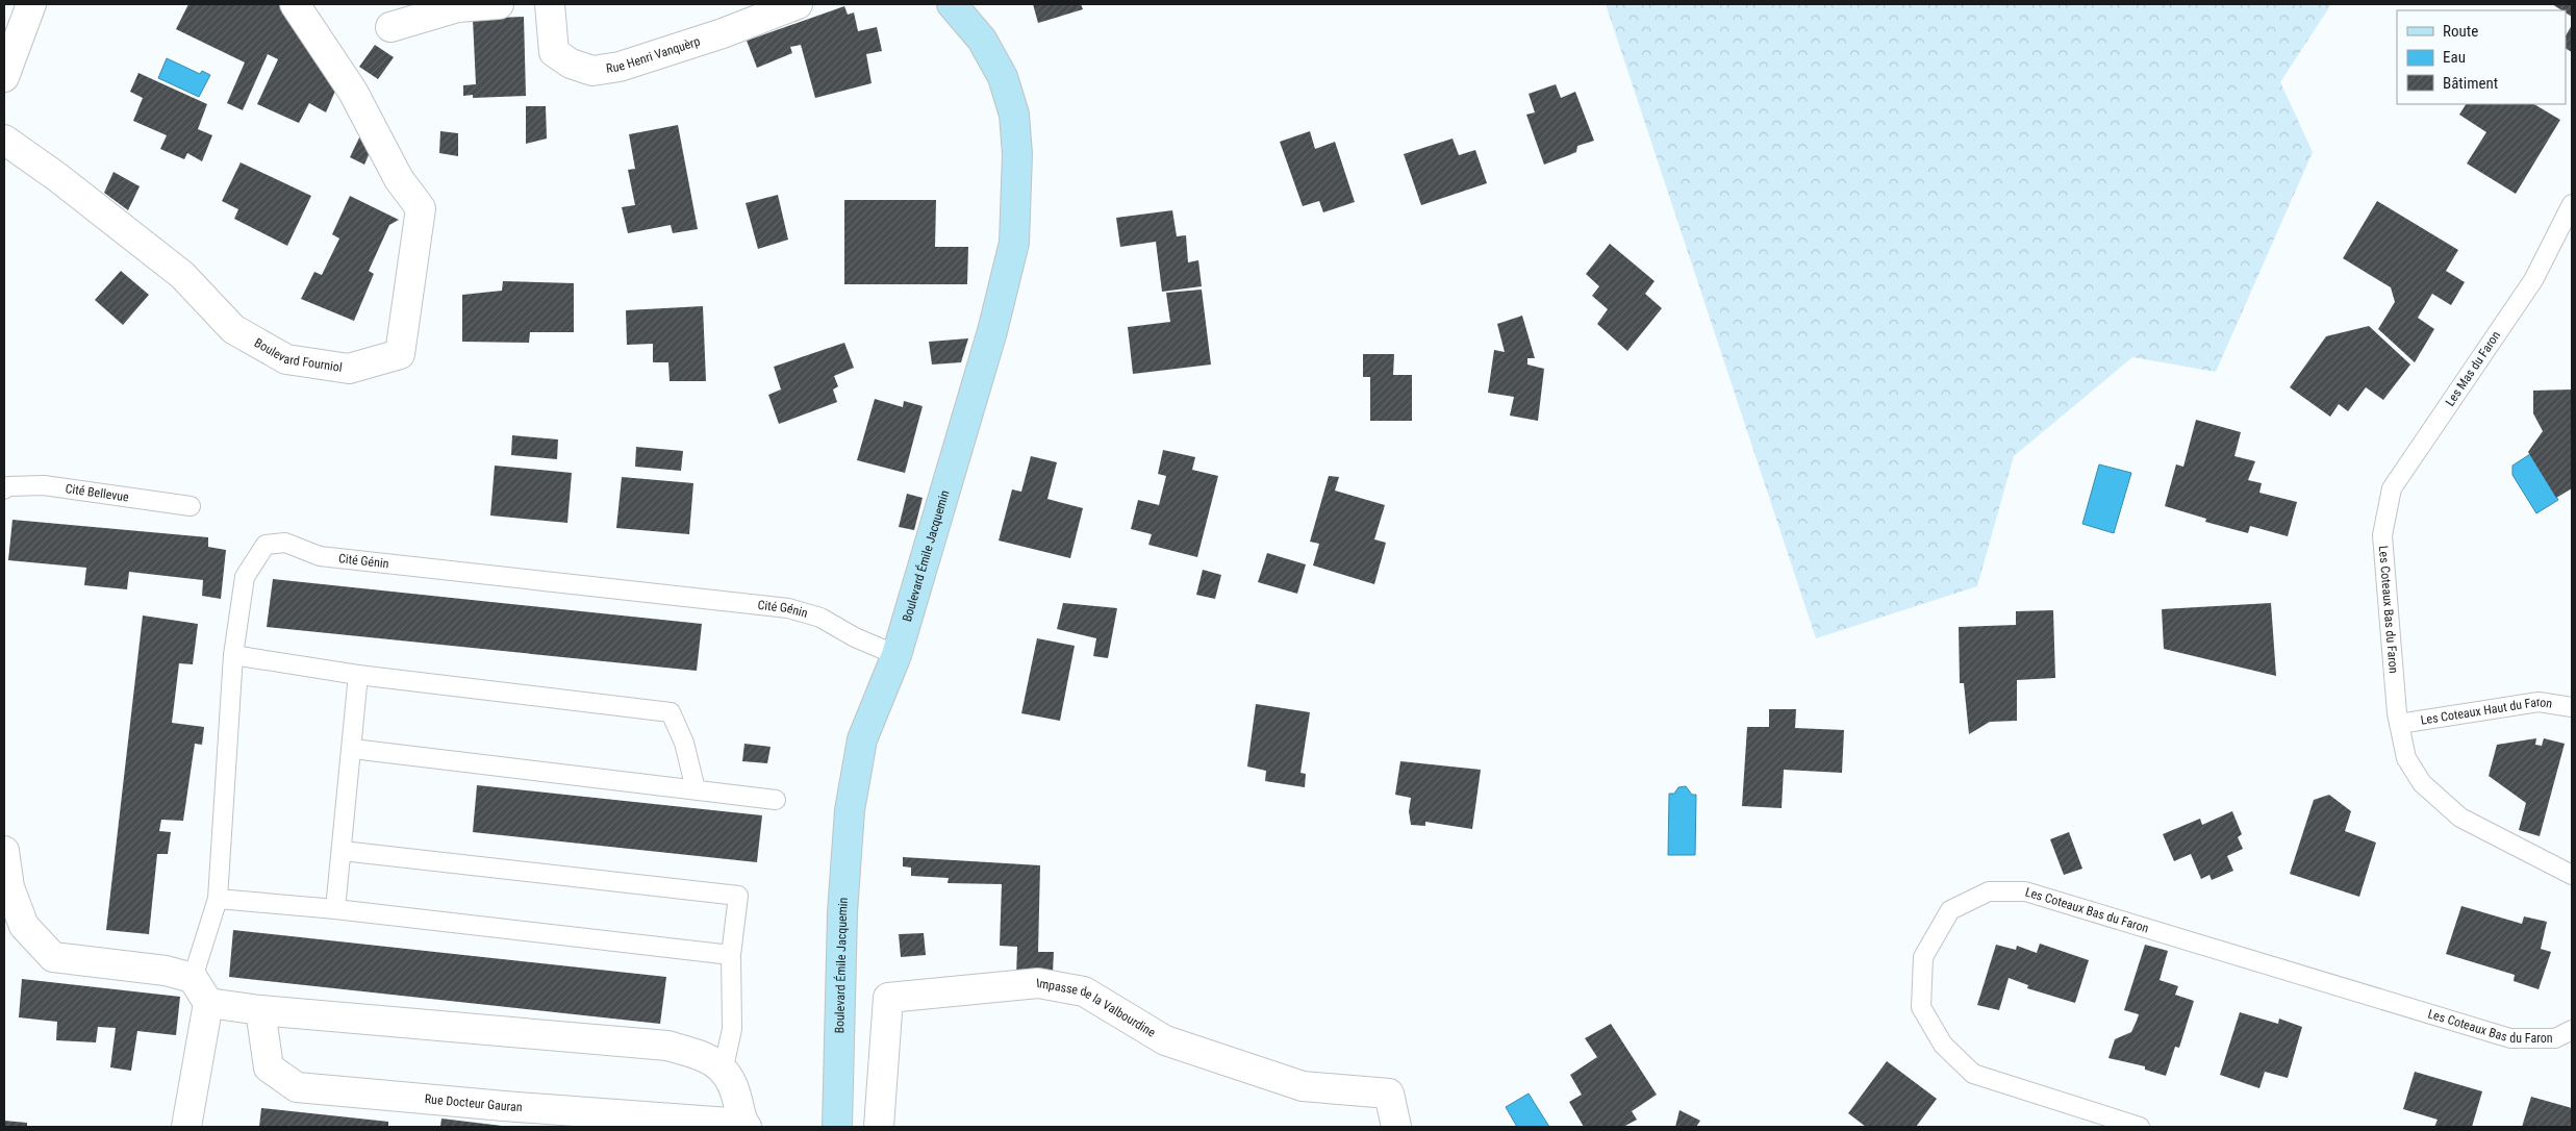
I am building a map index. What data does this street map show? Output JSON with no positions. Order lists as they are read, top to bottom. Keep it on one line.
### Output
{"streets":{"main road":["Boulevard Émile Jacquemin"],"street":["Rue Henri Vanquèrp","Boulevard Fourniol","Impasse de la Valbourdine","Rue Docteur Gauran"],"lane":["Les Mas du Faron","Cité Bellevue","Cité Génin","Les Coteaux Bas du Faron","Les Coteaux Haut du Faron"]},"crossings":[["Les Mas du Faron","Les Coteaux Bas du Faron"],["Boulevard Émile Jacquemin","Cité Génin"],["Les Coteaux Bas du Faron","Les Coteaux Haut du Faron"]],"legend":["Route","Eau","Bâtiment"]}
